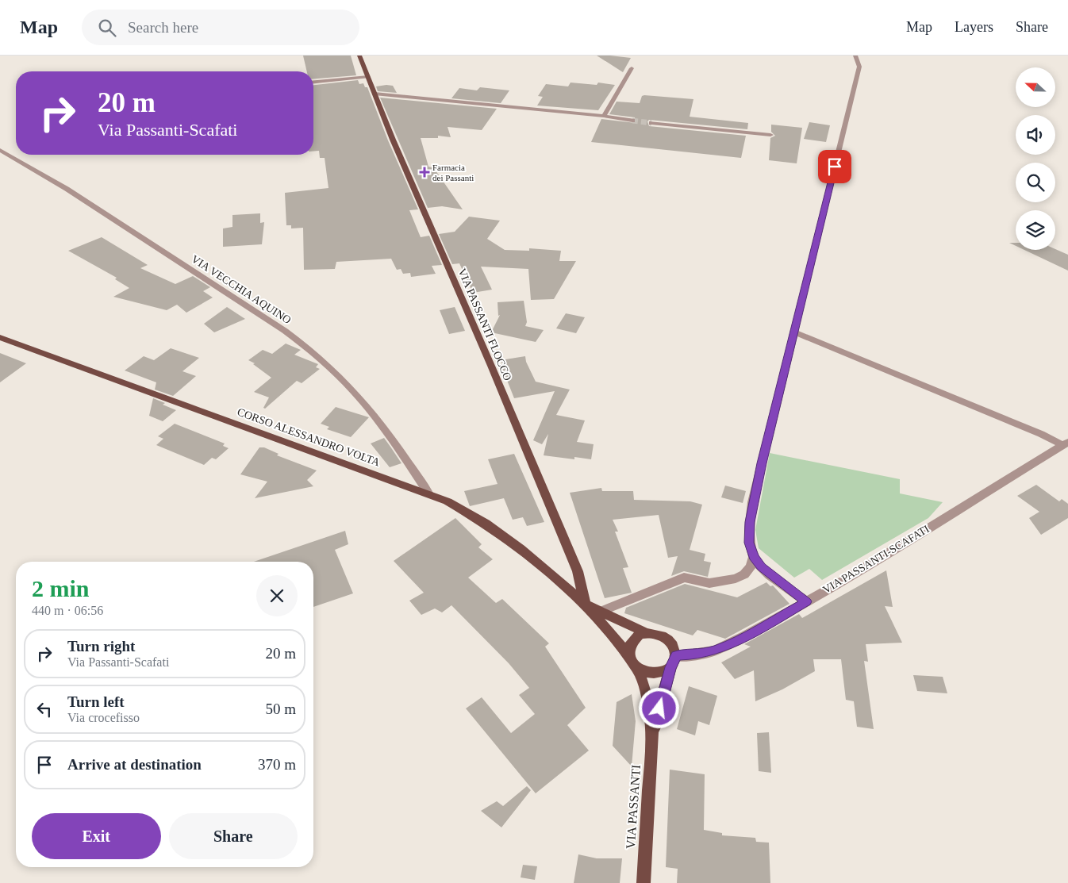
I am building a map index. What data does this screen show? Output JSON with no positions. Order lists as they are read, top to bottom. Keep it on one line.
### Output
{"streets":{"main road":["VIA PASSANTI FLOCCO","CORSO ALESSANDRO VOLTA","VIA PASSANTI"],"street":["VIA VECCHIA AQUINO","VIA PASSANTI-SCAFATI"]},"crossings":[["VIA VECCHIA AQUINO","CORSO ALESSANDRO VOLTA"],["VIA PASSANTI FLOCCO","CORSO ALESSANDRO VOLTA"],["VIA PASSANTI-SCAFATI","VIA PASSANTI"]],"places":{"health":["Farmacia dei Passanti"]},"north":"left","page":{"header":"Map","search":"Search here","nav":["Map","Layers","Share"],"turn":["20 m","Via Passanti-Scafati"],"heading":["2 min","440 m · 06:56"],"list":[{"name":"Turn right","note":"Via Passanti-Scafati","value":"20 m"},{"name":"Turn left","note":"Via crocefisso","value":"50 m"},{"name":"Arrive at destination","value":"370 m"}],"buttons":["Exit","Share"]}}
